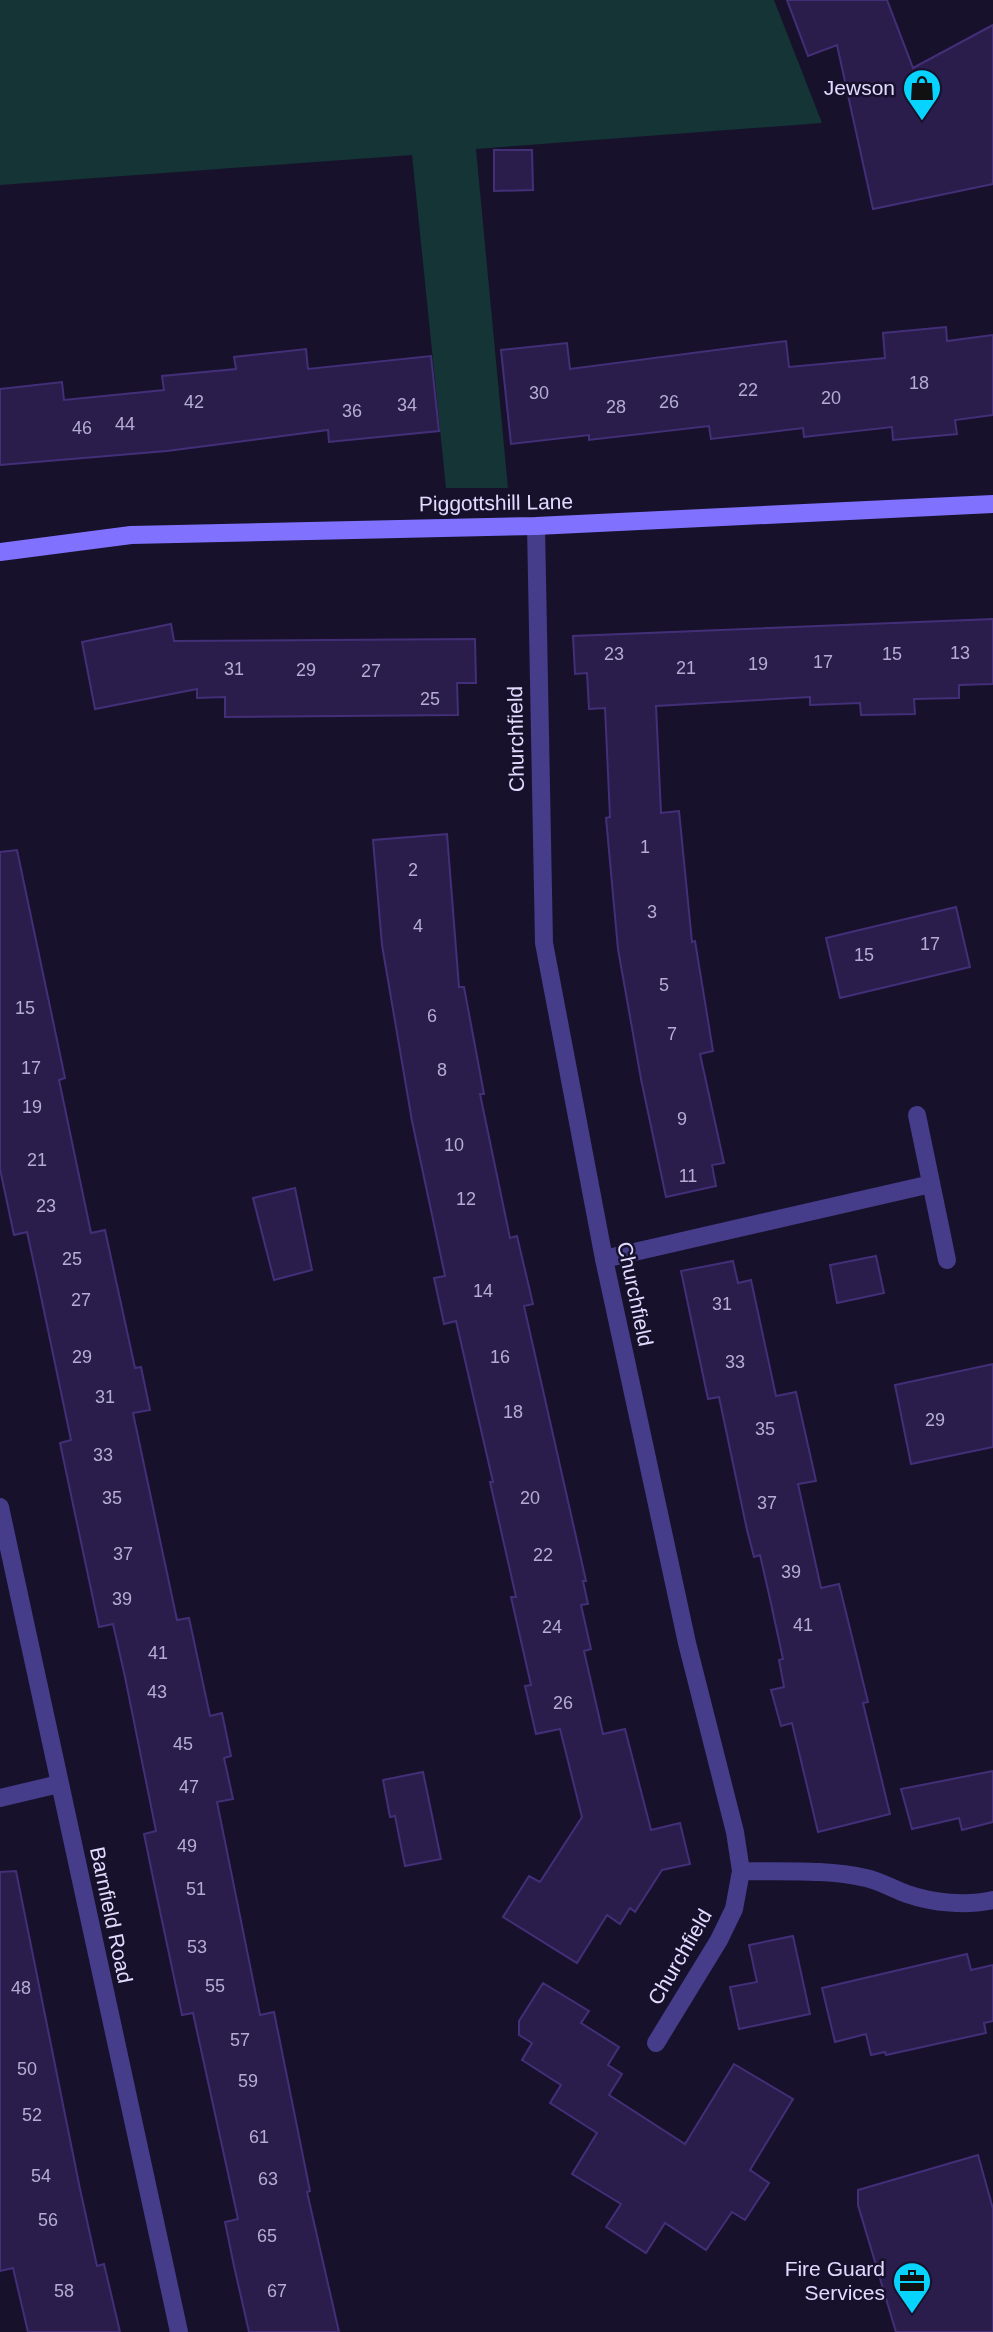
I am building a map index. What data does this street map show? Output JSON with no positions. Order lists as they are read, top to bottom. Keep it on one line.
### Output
{"streets":{"street":["Piggottshill Lane","Churchfield","Barnfield Road"]},"crossings":[["Piggottshill Lane","Churchfield"]],"places":{"shop":["Jewson"],"office":["Fire Guard Services"]},"house_numbers":["18","22","30","20","42","26","34","28","36","44","46","13","23","15","17","19","21","31","29","27","25","1","2","3","4","17","15","5","15","6","7","17","8","19","9","10","21","11","12","23","25","14","27","31","29","16","33","31","18","29","35","33","35","20","37","37","22","39","39","41","24","41","43","26","45","47","49","51","53","55","48","57","50","59","52","61","54","63","56","65","58","67"]}
